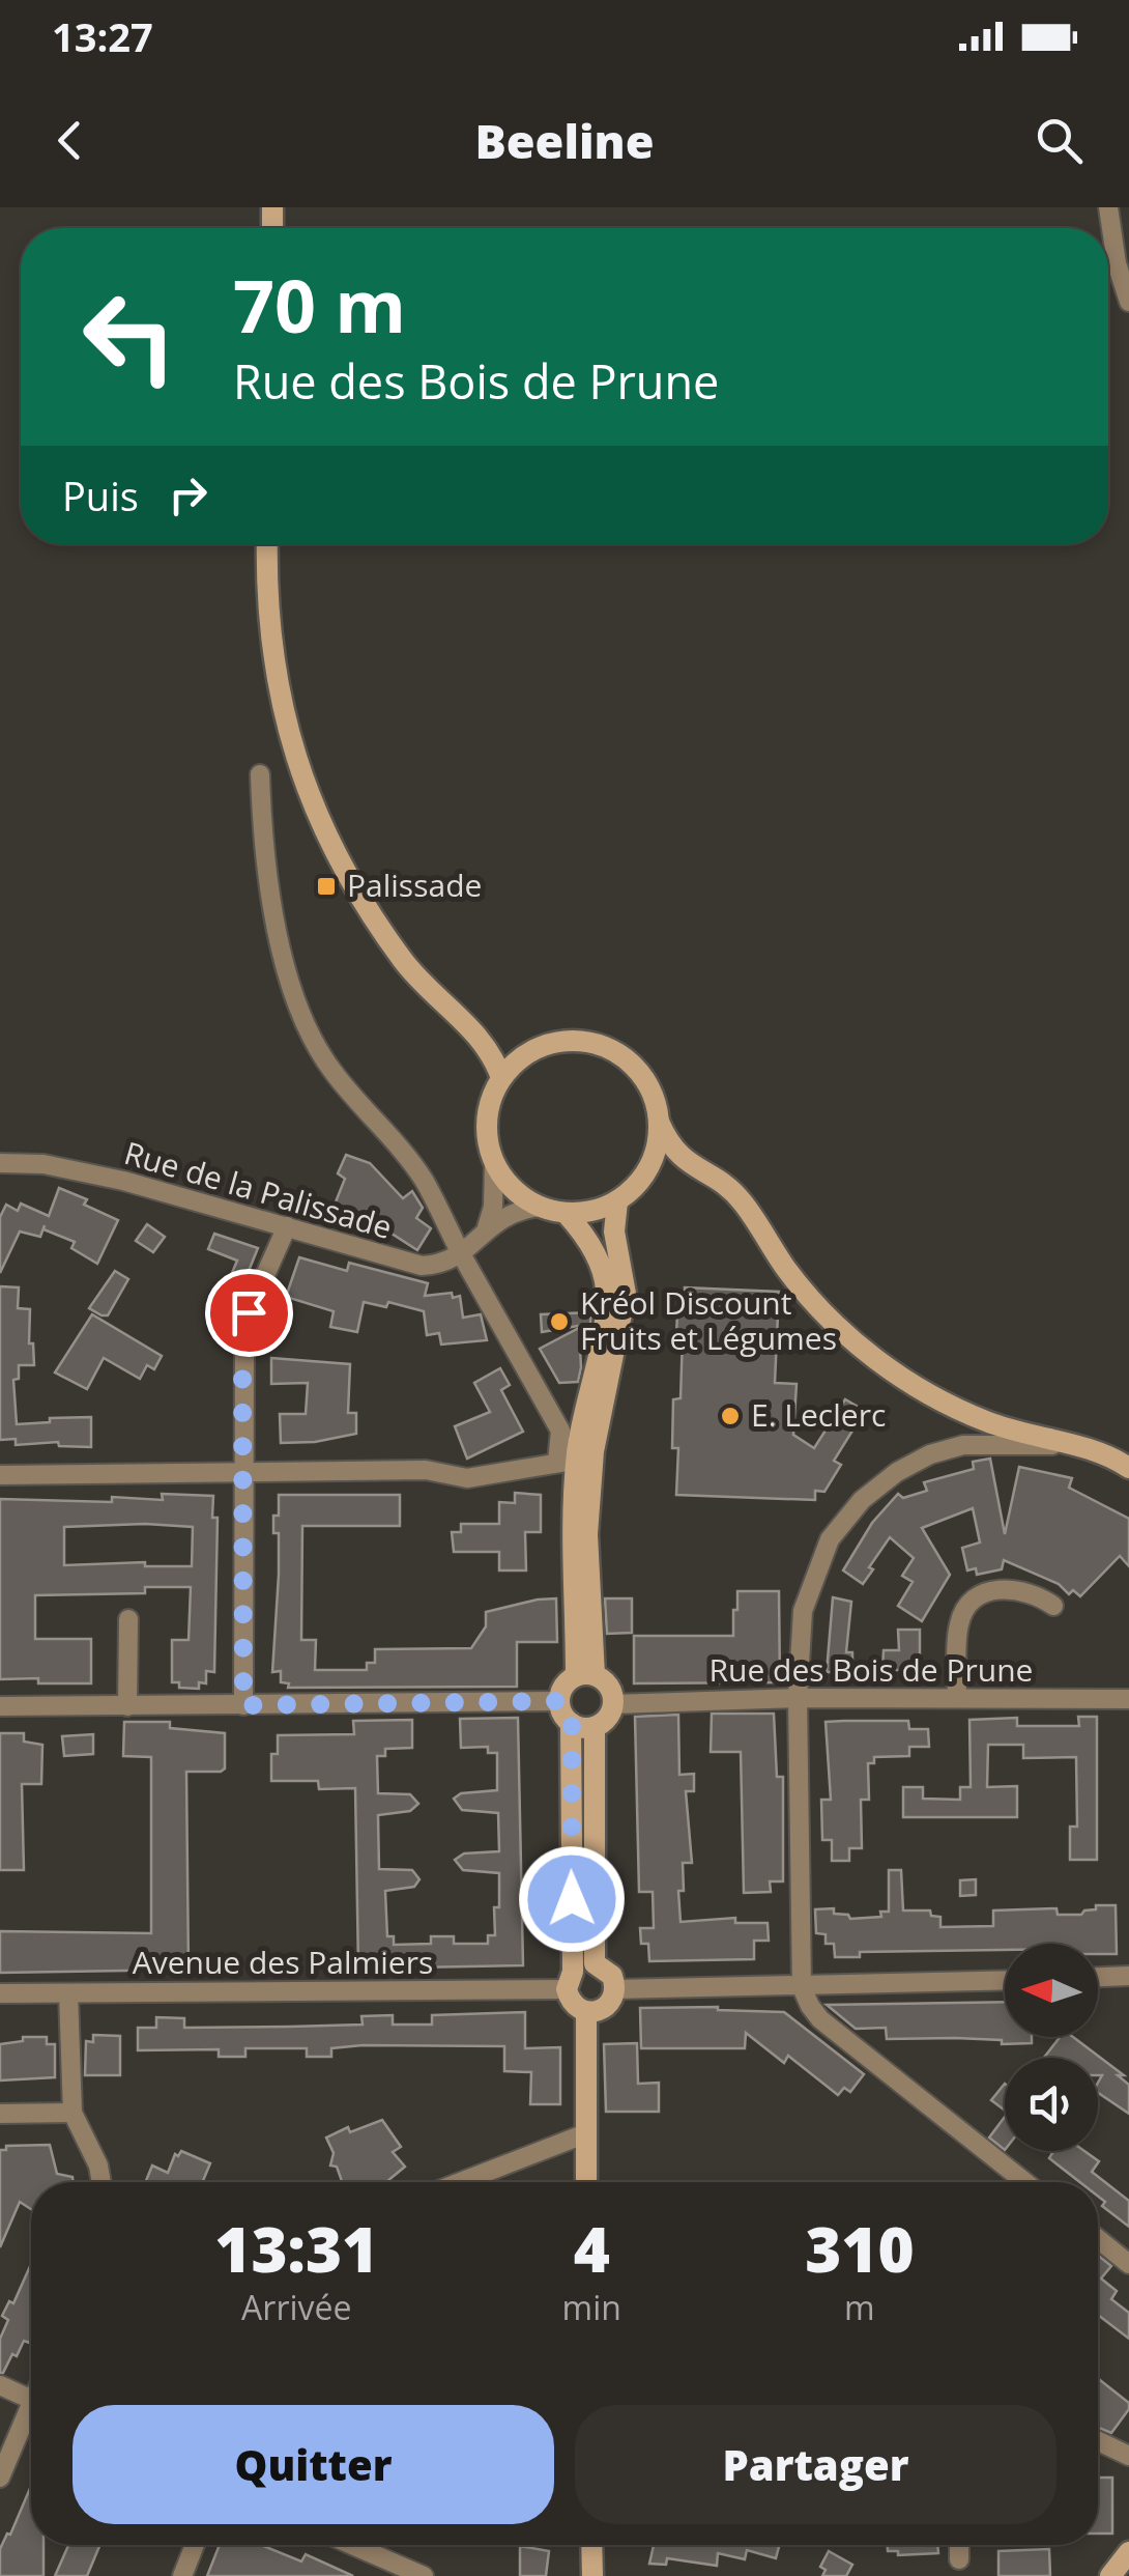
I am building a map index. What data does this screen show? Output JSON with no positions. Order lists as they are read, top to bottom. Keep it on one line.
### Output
{"streets":{"street":["Rue de la Palissade","Rue des Bois de Prune","Avenue des Palmiers"]},"places":{"transit":["Palissade"],"other":["Kréol Discount Fruits et Légumes","E. Leclerc"]},"north":"left","page":{"status":"13:27","header":"Beeline","turn":["70 m","Rue des Bois de Prune"],"then":"Puis","eta":["13:31","Arrivée","4","min","310","m"],"buttons":["Quitter","Partager"]}}
